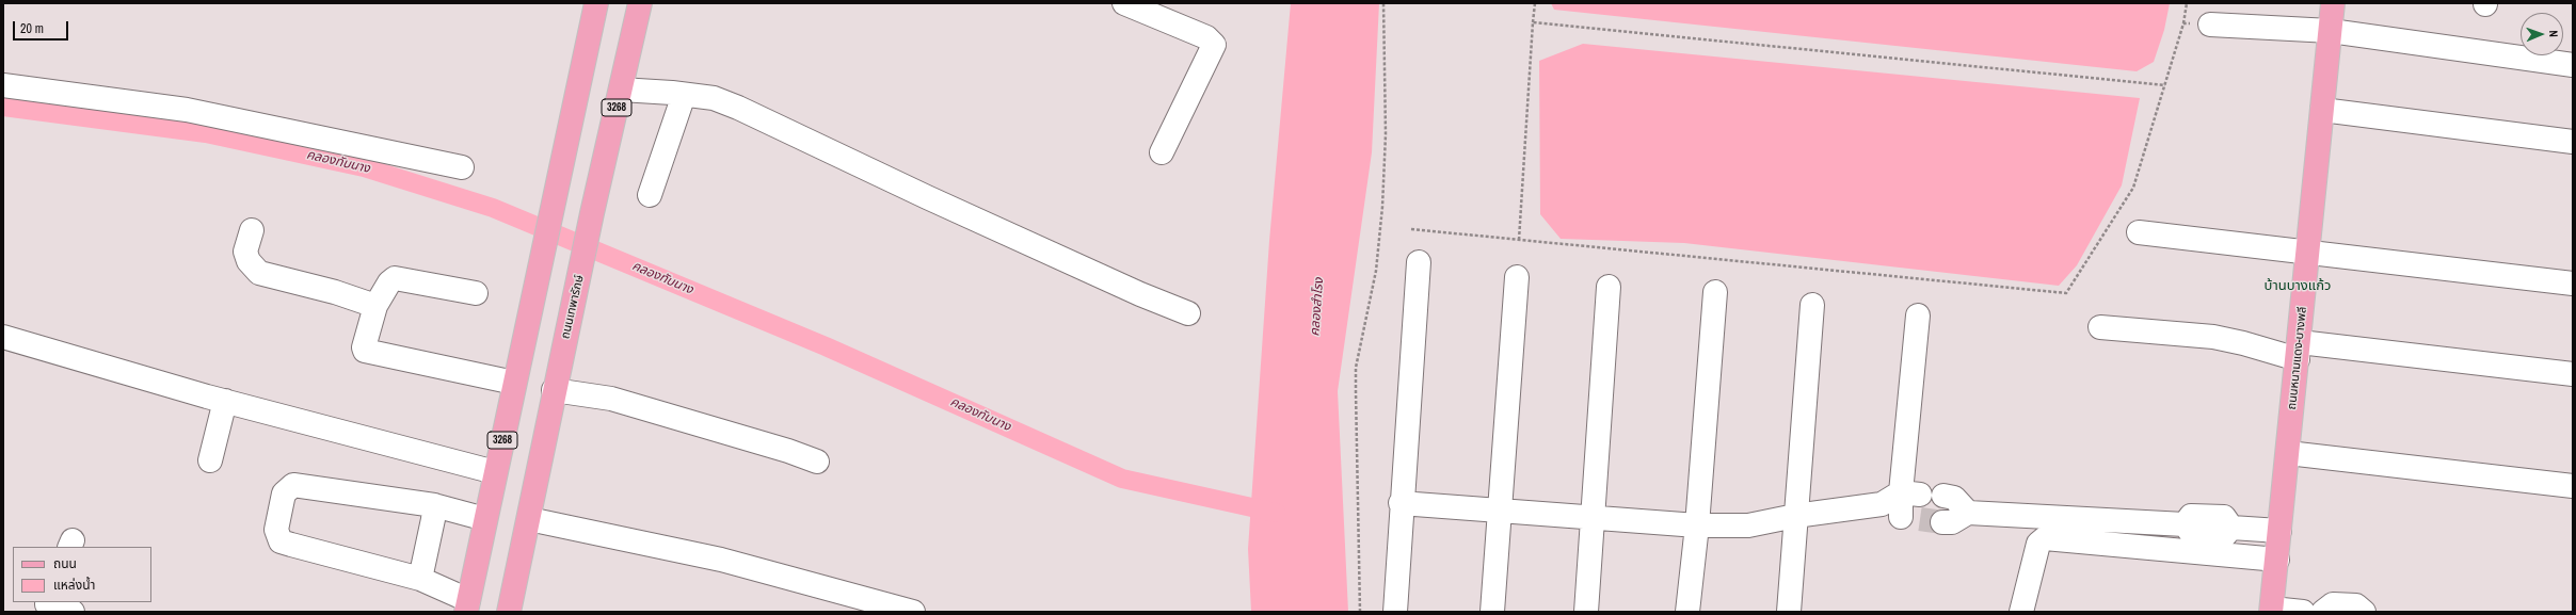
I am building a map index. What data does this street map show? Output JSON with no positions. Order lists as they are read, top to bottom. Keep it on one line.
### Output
{"streets":{"main road":["3268","ถนนเทพารักษ์","ถนนหนามแดง-บางพลี"]},"districts":["บ้านบางแก้ว"],"water":["คลองทับนาง","คลองสำโรง"],"legend":["ถนน","แหล่งน้ำ"],"scale_bar":"20 m","north":"right"}
